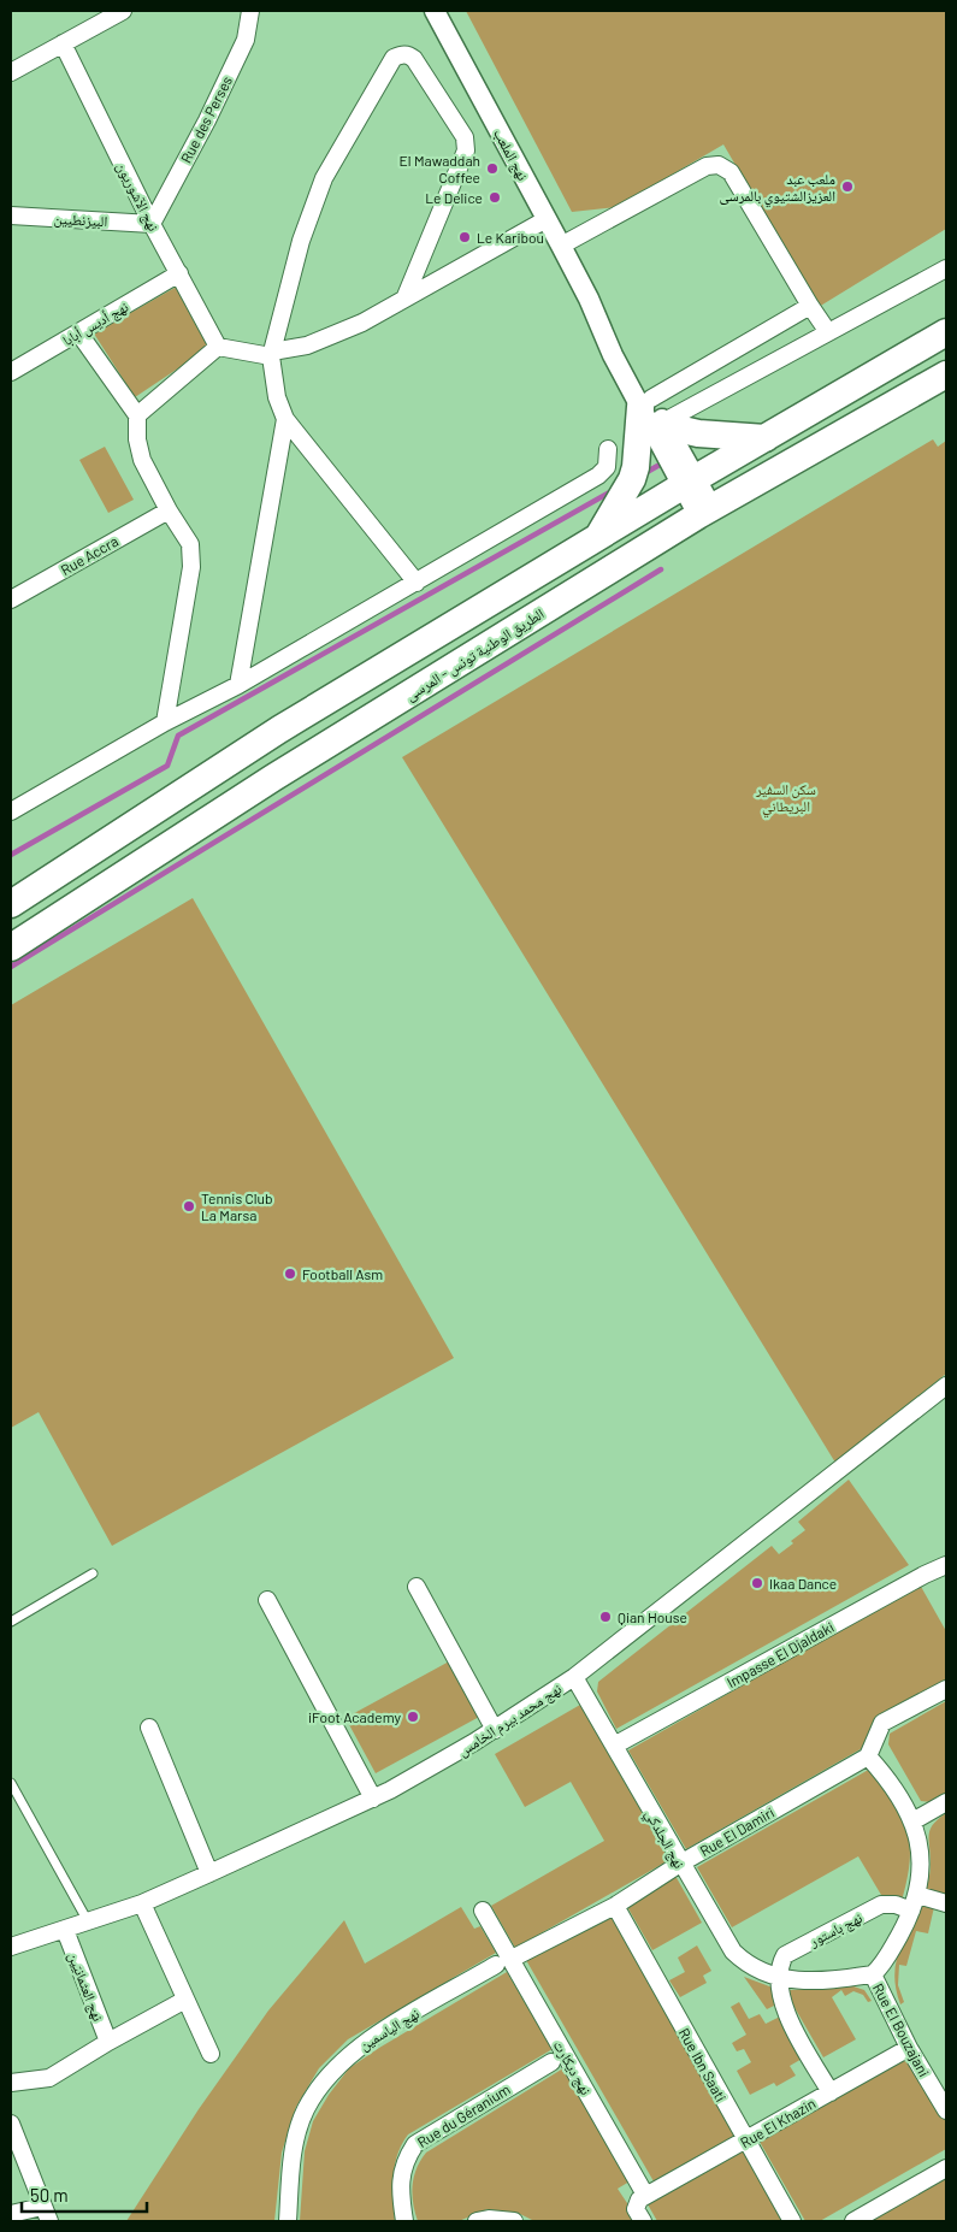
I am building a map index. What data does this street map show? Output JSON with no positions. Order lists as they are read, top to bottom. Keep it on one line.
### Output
{"streets":{"highway":["الطريق الوطنية تونس - المرسى"],"street":["Rue des Perses","نهج الملعب","نهج الآشوريون","البيزنطيين","نهج أديس أبابا","Rue Accra","Impasse El Djaldaki","نهج محمد بيرم الخامس","Rue El Damiri","نهج الجلدكي","نهج باستور","نهج العثمانيّين","نهج الياسمين","Rue El Bouzajani","Rue Ibn Saati","نهج ديكارت","Rue du Géranium","Rue El Khazin"]},"crossings":[["Rue des Perses","نهج الآشوريون"],["Rue des Perses","البيزنطيين"],["نهج الملعب","الطريق الوطنية تونس - المرسى"],["نهج الآشوريون","البيزنطيين"],["نهج الآشوريون","نهج أديس أبابا"],["Impasse El Djaldaki","نهج الجلدكي"],["نهج محمد بيرم الخامس","نهج الجلدكي"],["نهج محمد بيرم الخامس","نهج العثمانيّين"],["Rue El Damiri","نهج الجلدكي"],["Rue El Damiri","نهج الياسمين"],["Rue El Damiri","Rue El Bouzajani"],["Rue El Damiri","Rue Ibn Saati"],["Rue El Damiri","نهج ديكارت"],["نهج الجلدكي","نهج باستور"],["نهج الجلدكي","Rue El Bouzajani"],["نهج باستور","Rue El Bouzajani"],["نهج الياسمين","نهج ديكارت"],["Rue El Bouzajani","Rue El Khazin"],["Rue Ibn Saati","Rue El Khazin"],["نهج ديكارت","Rue El Khazin"]],"parks":["سكن السفير البريطاني"],"places":["El Mawaddah Coffee","ملعب عبد العزيزالشتيوي بالمرسى","Le Delice","Le Karibou","Tennis Club La Marsa","Football Asm","Ikaa Dance","Qian House","iFoot Academy"],"scale_bar":"50 m"}
